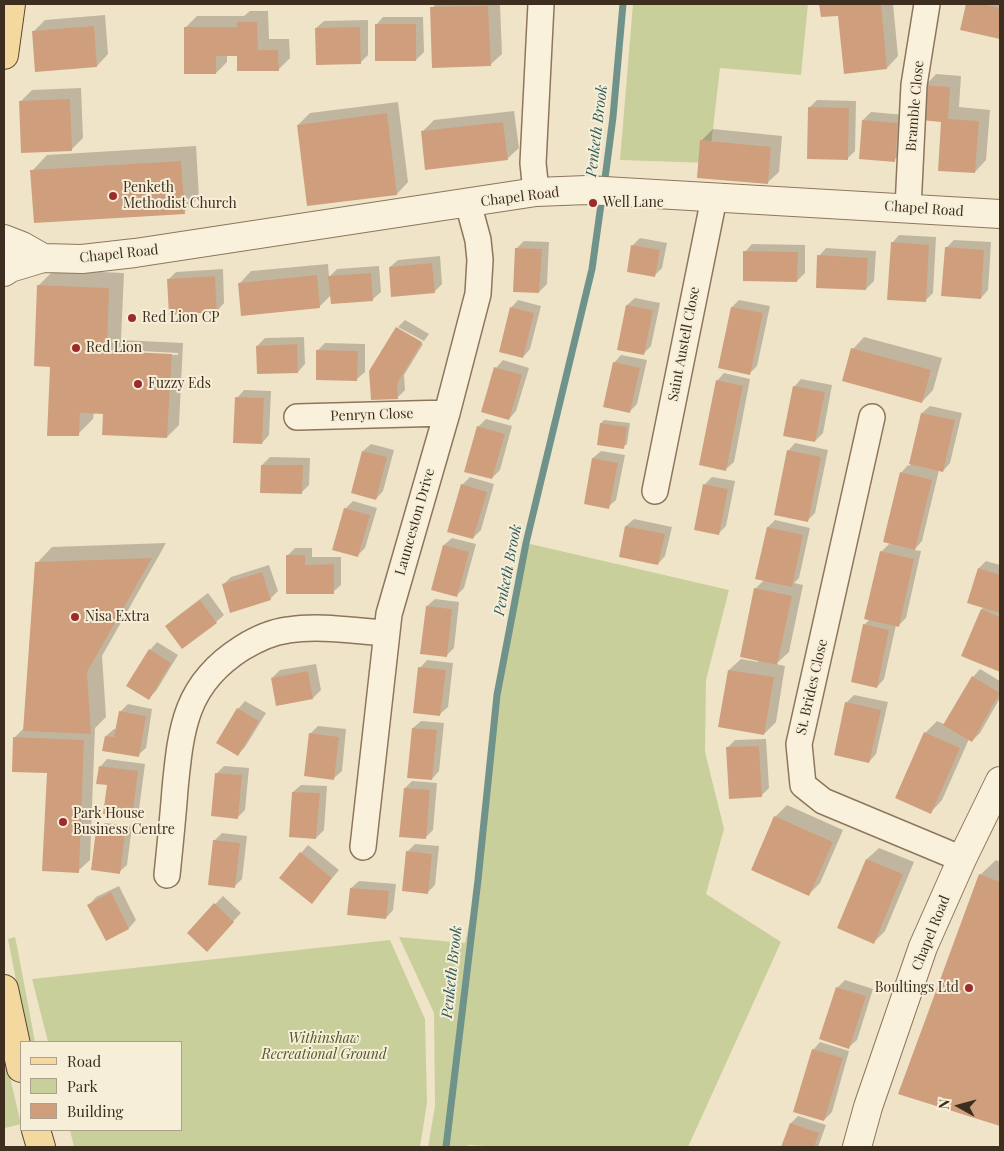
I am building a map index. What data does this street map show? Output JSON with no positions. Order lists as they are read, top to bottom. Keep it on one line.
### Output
{"streets":{"street":["Bramble Close","Chapel Road","Saint Austell Close","Penryn Close","Launceston Drive","St. Brides Close"]},"crossings":[["Bramble Close","Chapel Road"],["Chapel Road","Saint Austell Close"],["Chapel Road","Launceston Drive"],["Chapel Road","St. Brides Close"],["Penryn Close","Launceston Drive"]],"water":["Penketh Brook"],"parks":["Withinshaw Recreational Ground"],"places":["Penketh Methodist Church","Well Lane","Red Lion CP","Red Lion","Fuzzy Eds","Nisa Extra","Park House Business Centre","Boultings Ltd"],"legend":["Road","Park","Building"],"north":"left"}
